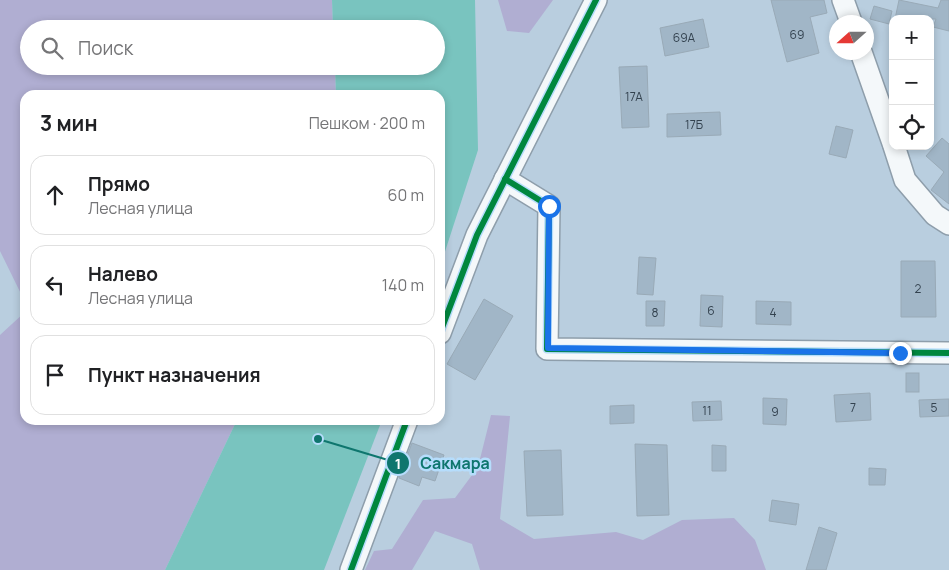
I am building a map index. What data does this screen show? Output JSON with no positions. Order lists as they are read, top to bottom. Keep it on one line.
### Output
{"places":["Сакмара"],"house_numbers":["69","69А","17А","17Б","2","6","8","4","7","5","11","9"],"north":"left","page":{"map_buttons":["+","−"],"search":"Поиск","heading":["3 мин","Пешком · 200 m"],"list":[["Прямо","Лесная улица","60 m"],["Налево","Лесная улица","140 m"],"Пункт назначения"]}}
